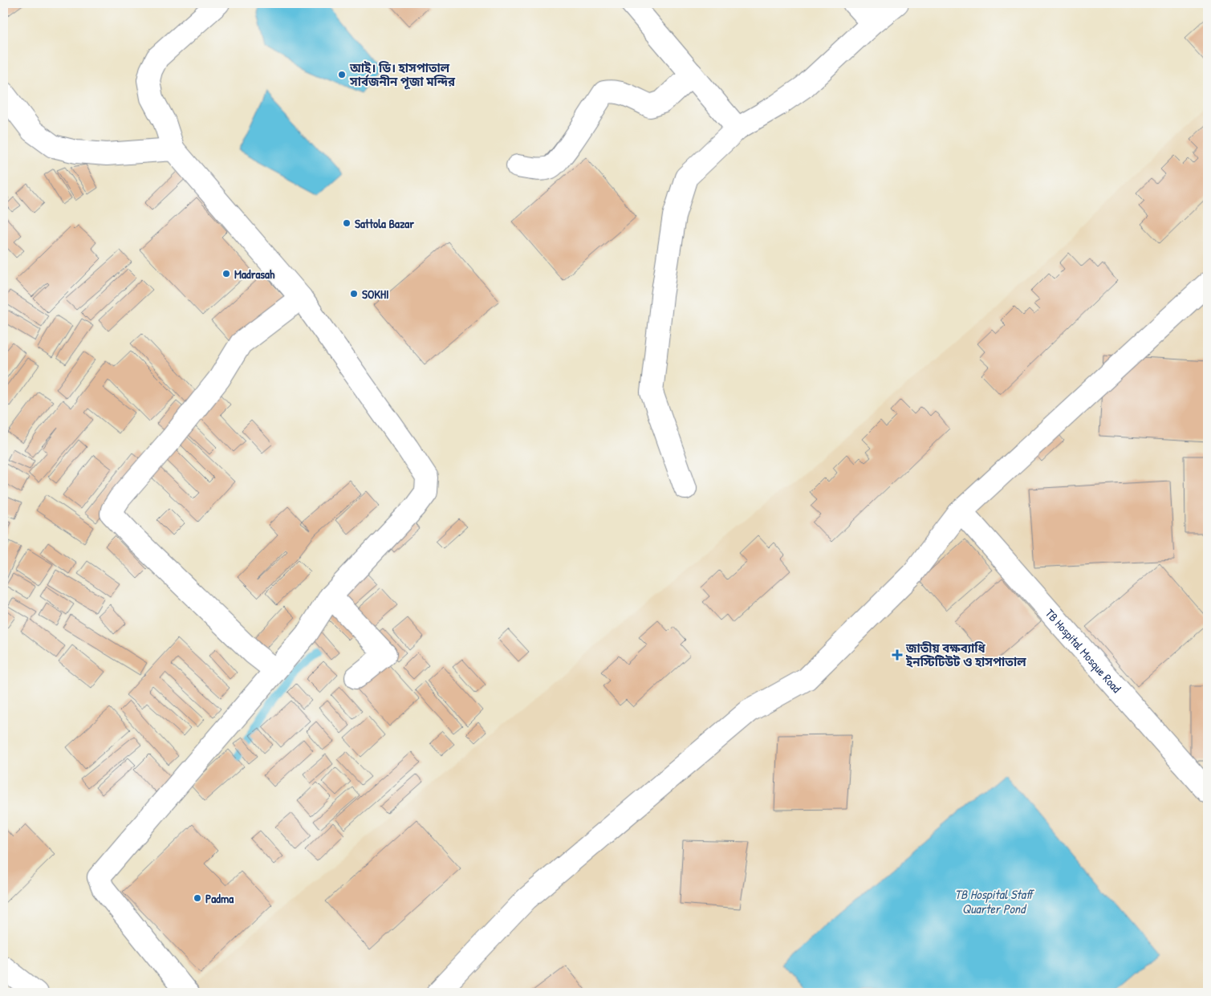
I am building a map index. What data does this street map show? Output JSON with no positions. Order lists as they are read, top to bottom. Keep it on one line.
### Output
{"streets":{"street":["TB Hospital Mosque Road"]},"water":["TB Hospital Staff Quarter Pond"],"places":{"other":["আই। ডি। হাসপাতাল সার্বজনীন পূজা মন্দির","Sattola Bazar","Madrasah","SOKHI","Padma"],"health":["জাতীয় বক্ষব্যাধি ইনস্টিটিউট ও হাসপাতাল"]}}
